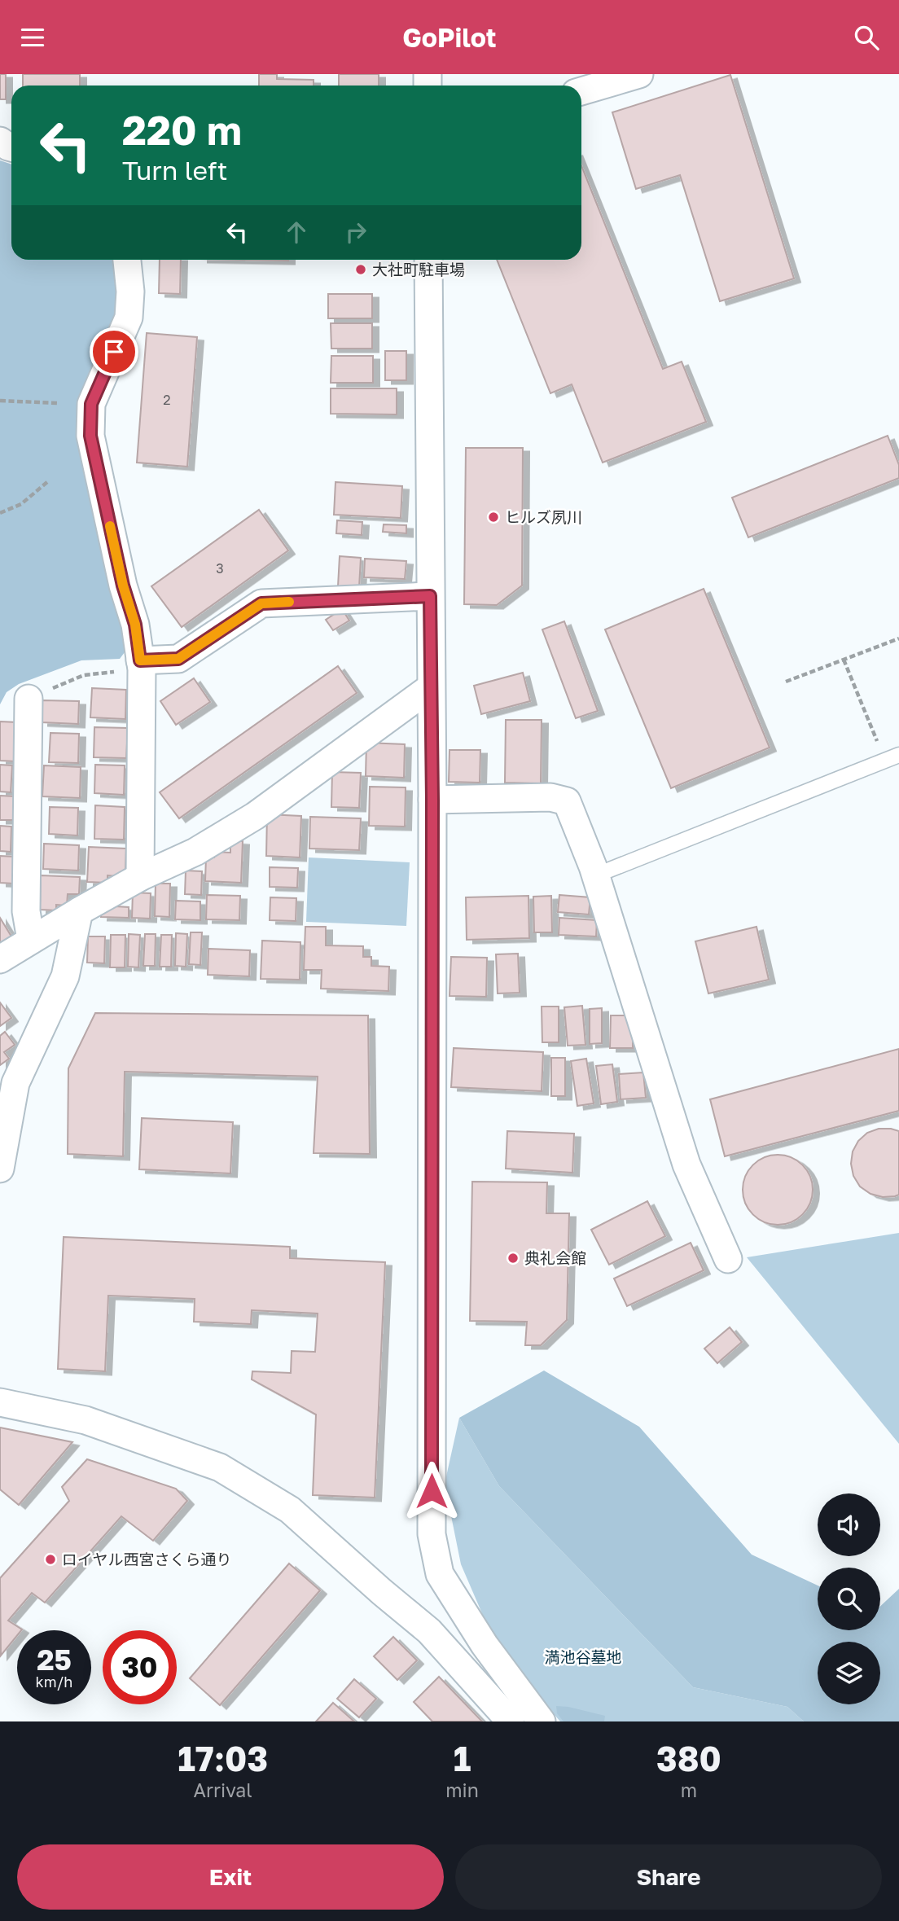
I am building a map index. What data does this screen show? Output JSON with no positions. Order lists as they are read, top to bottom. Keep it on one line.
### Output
{"parks":["満池谷墓地"],"places":["大社町駐車場","ヒルズ夙川","典礼会館","ロイヤル西宮さくら通り"],"house_numbers":["2","3"],"page":{"header":"GoPilot","turn":["220 m","Turn left"],"speed":"25 km/h","limit":"30","eta":["17:03","Arrival","1","min","380","m"],"buttons":["Exit","Share"]}}
